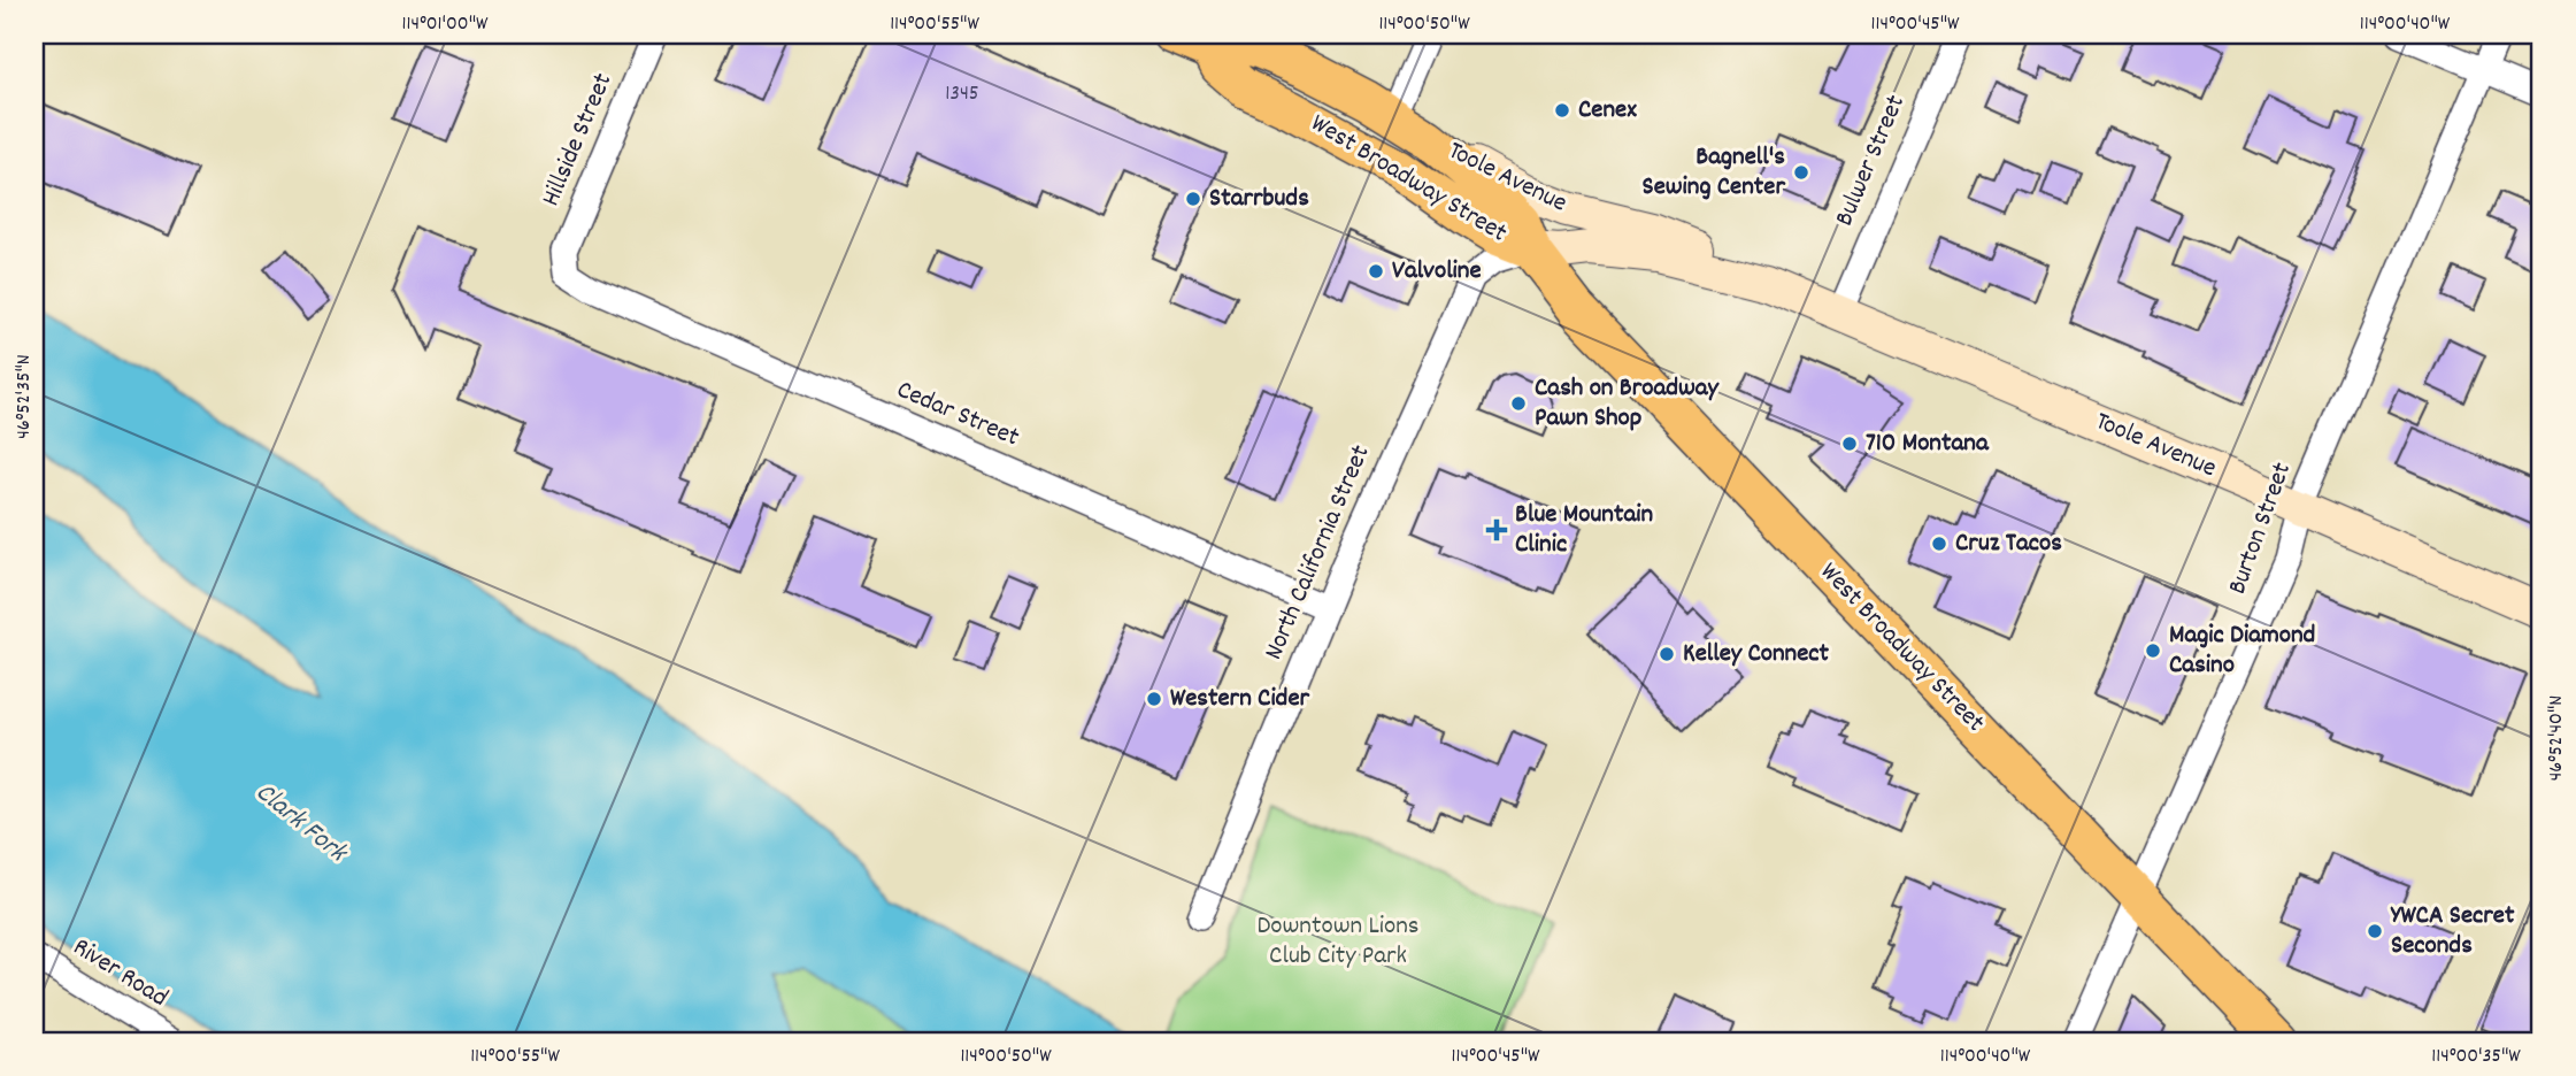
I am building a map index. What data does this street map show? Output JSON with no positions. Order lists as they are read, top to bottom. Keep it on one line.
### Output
{"streets":{"main road":["Toole Avenue","West Broadway Street"],"street":["Hillside Street","Bulwer Street","Cedar Street","Burton Street","North California Street","River Road"]},"crossings":[["Hillside Street","Cedar Street"],["Bulwer Street","Toole Avenue"],["Toole Avenue","West Broadway Street"],["Toole Avenue","Burton Street"],["Toole Avenue","North California Street"],["West Broadway Street","Burton Street"],["West Broadway Street","North California Street"],["Cedar Street","North California Street"]],"water":["Clark Fork"],"parks":["Downtown Lions Club City Park"],"places":{"other":["Cenex","Bagnell's Sewing Center","Starrbuds","Valvoline","Cash on Broadway Pawn Shop","710 Montana","Cruz Tacos","Magic Diamond Casino","Kelley Connect","Western Cider","YWCA Secret Seconds"],"health":["Blue Mountain Clinic"]},"house_numbers":["1345"],"coordinates":["114°01'00\"W","114°00'55\"W","114°00'50\"W","114°00'45\"W","114°00'40\"W","46°52'35\"N","46°52'40\"N","114°00'35\"W"]}
